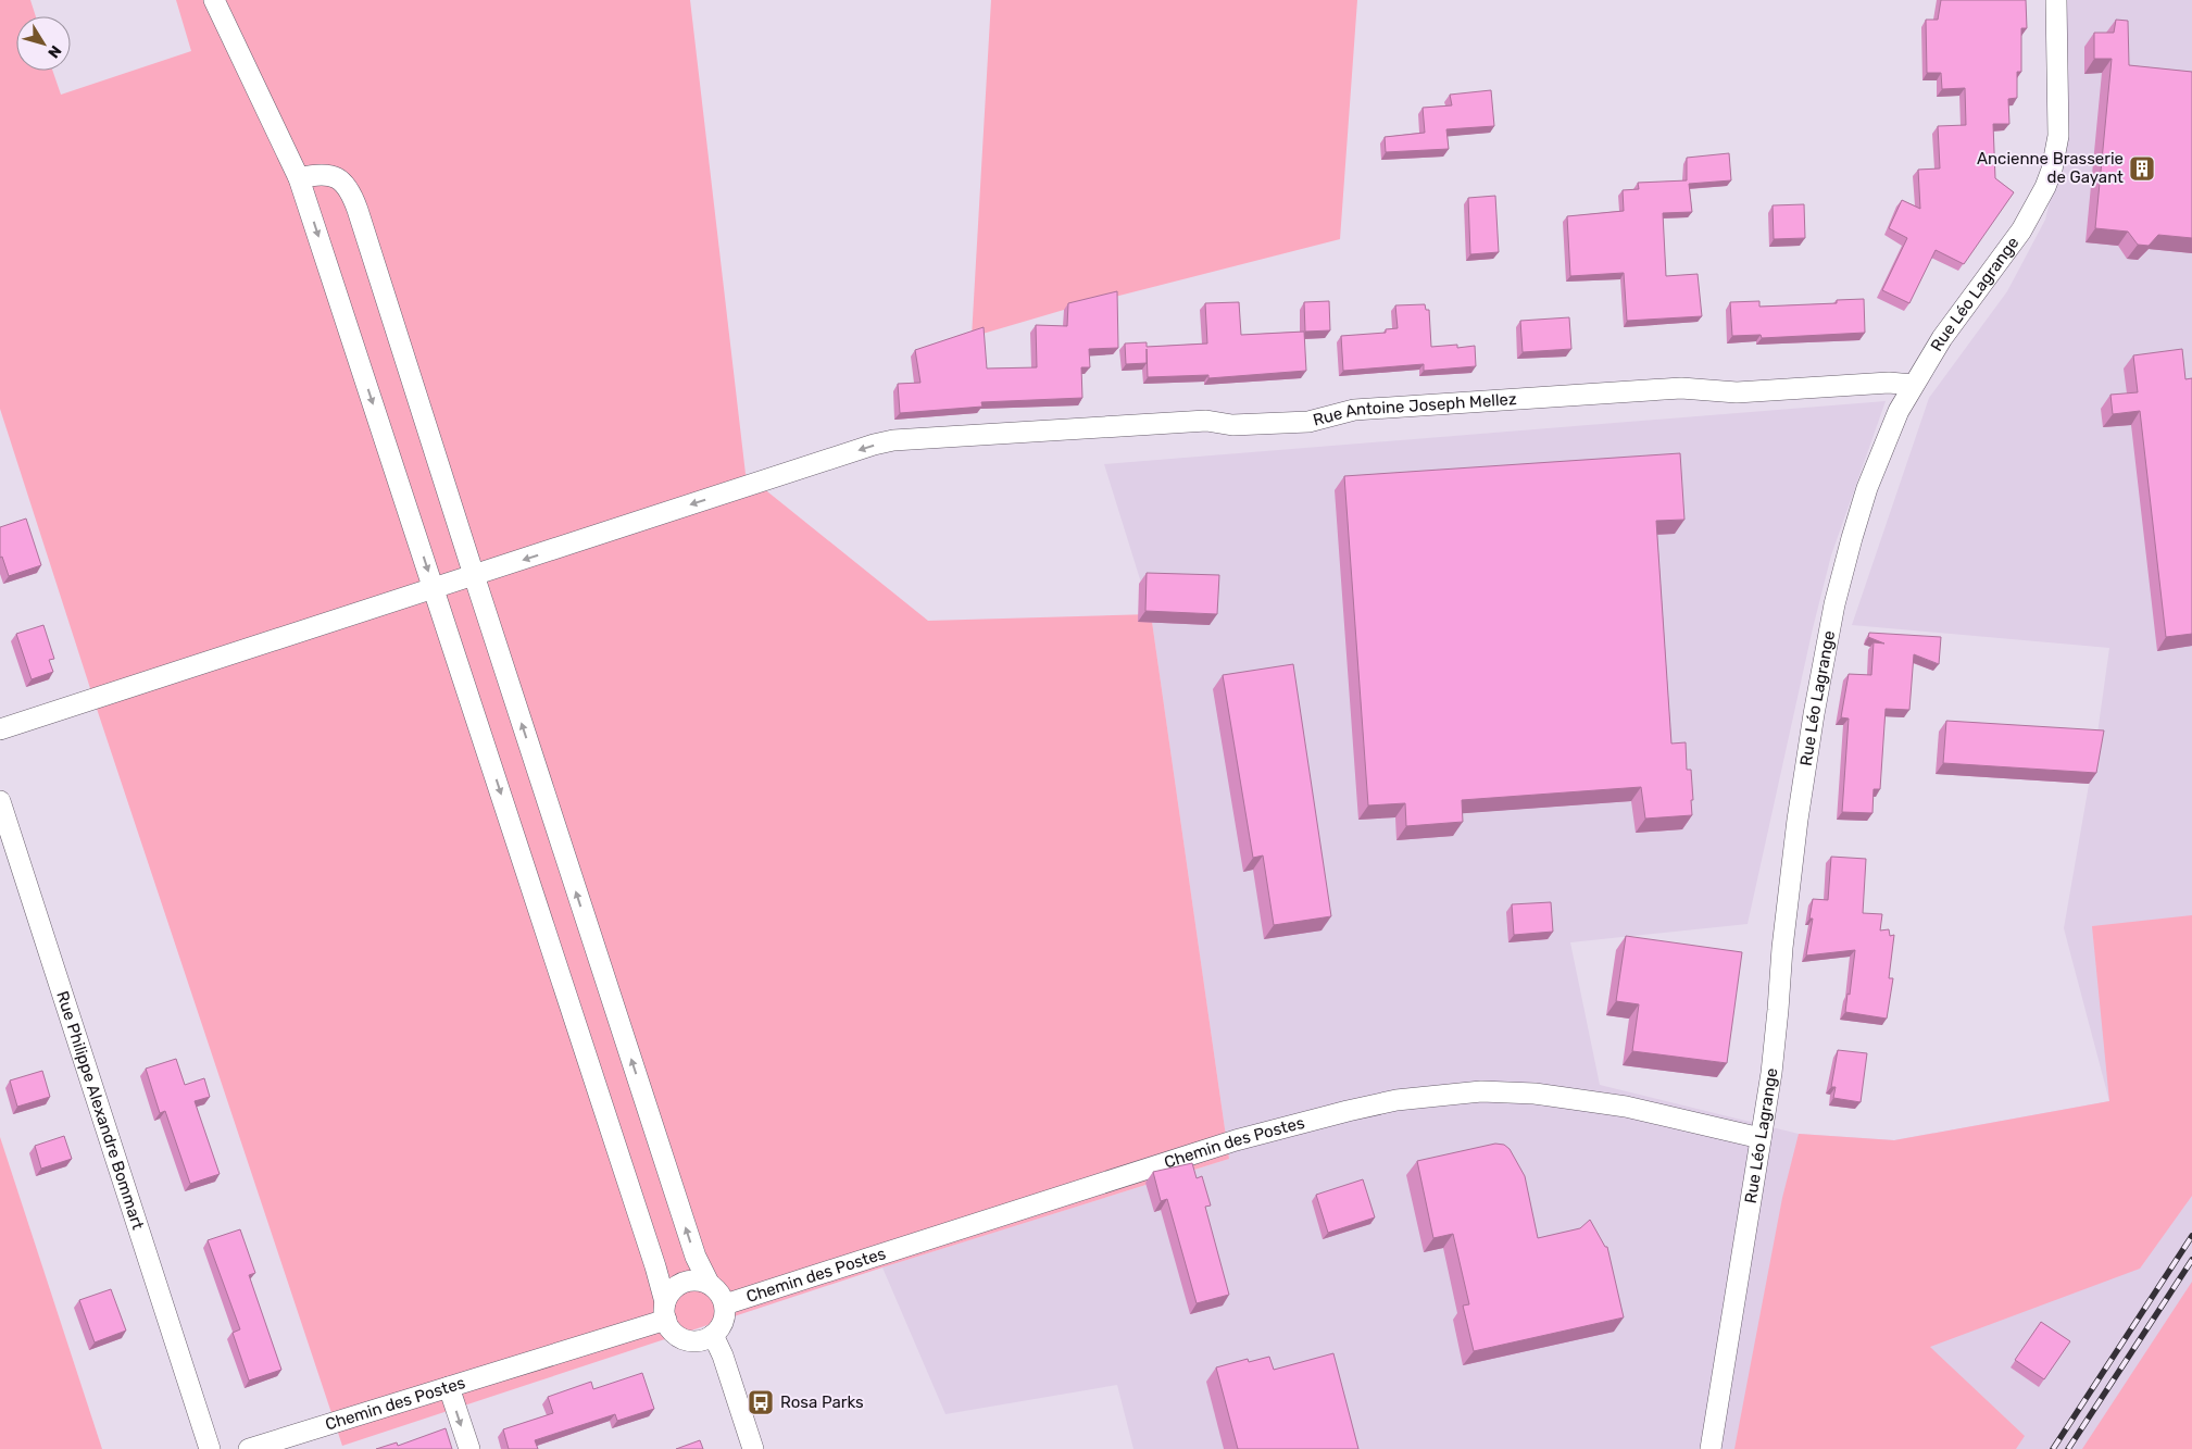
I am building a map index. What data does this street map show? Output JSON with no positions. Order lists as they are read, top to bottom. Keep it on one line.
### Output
{"streets":{"street":["Rue Léo Lagrange","Rue Antoine Joseph Mellez","Rue Philippe Alexandre Bommart","Chemin des Postes"]},"crossings":[["Rue Léo Lagrange","Rue Antoine Joseph Mellez"],["Rue Léo Lagrange","Chemin des Postes"]],"one_way":["Rue Antoine Joseph Mellez"],"places":{"building":["Ancienne Brasserie de Gayant"],"bus stop":["Rosa Parks"]},"north":"bottom right"}
